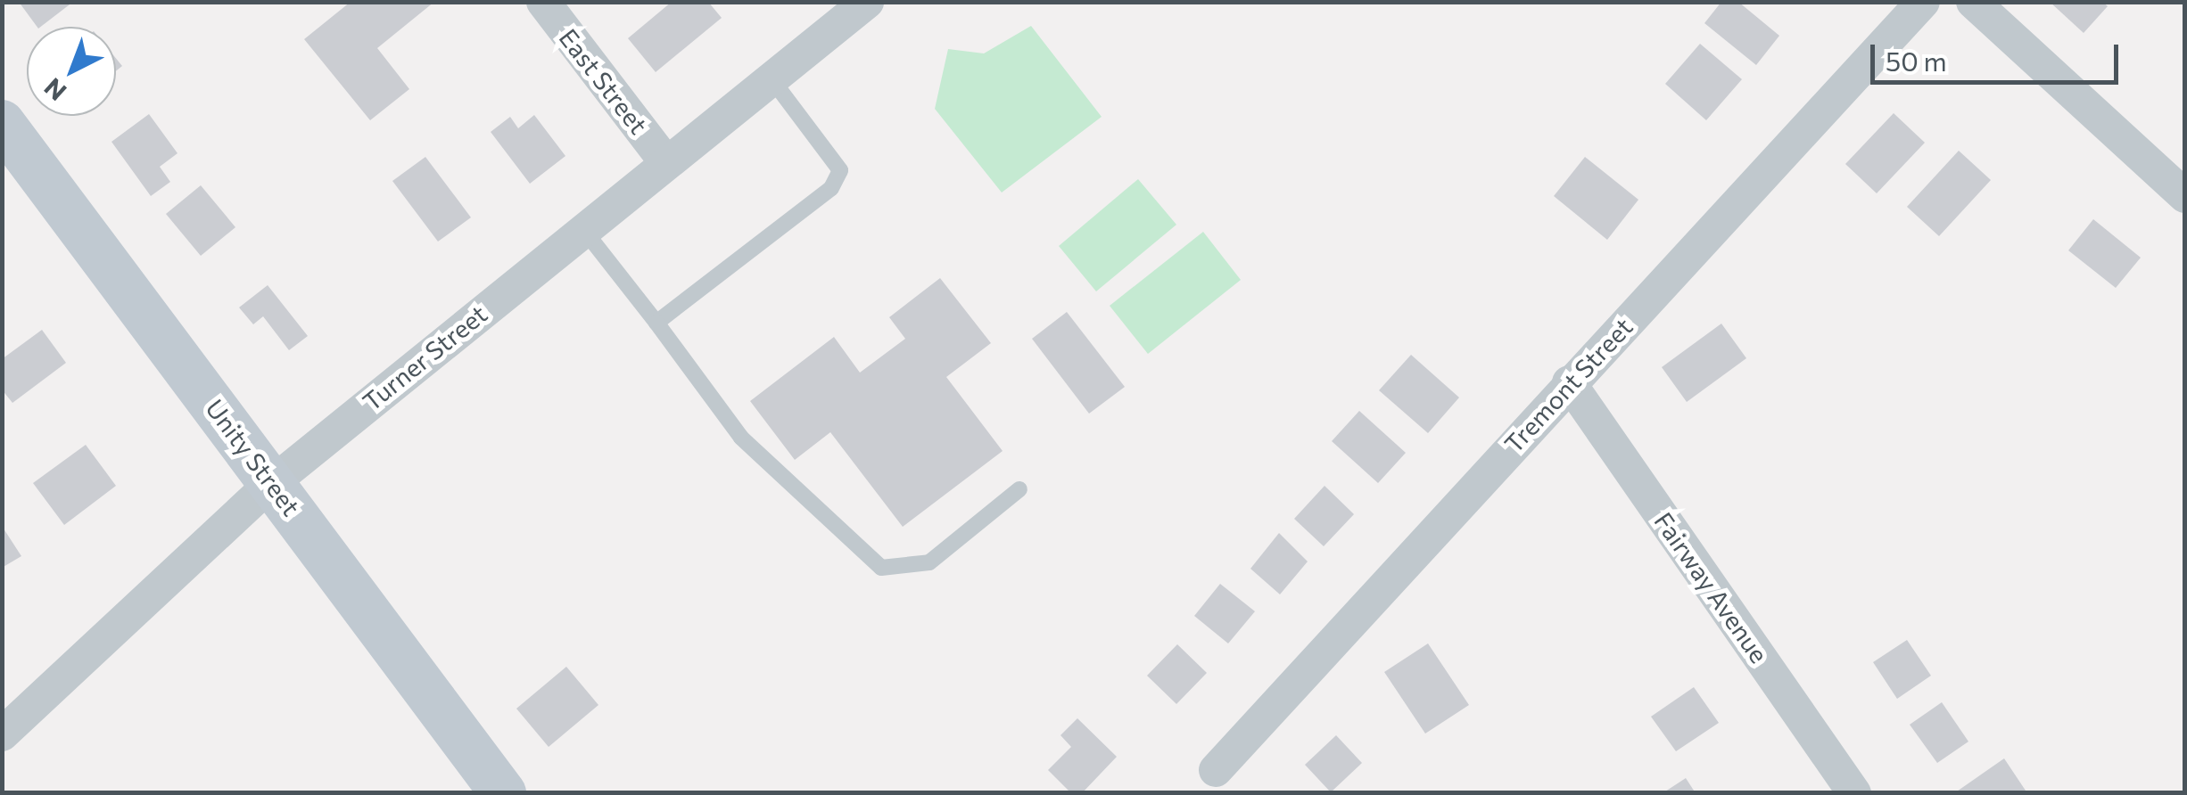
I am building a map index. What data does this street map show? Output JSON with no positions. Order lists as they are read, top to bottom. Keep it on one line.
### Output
{"streets":{"street":["East Street","Turner Street","Tremont Street","Unity Street","Fairway Avenue"]},"crossings":[["East Street","Turner Street"],["Turner Street","Unity Street"],["Tremont Street","Fairway Avenue"]],"scale_bar":"50 m","north":"bottom left"}
